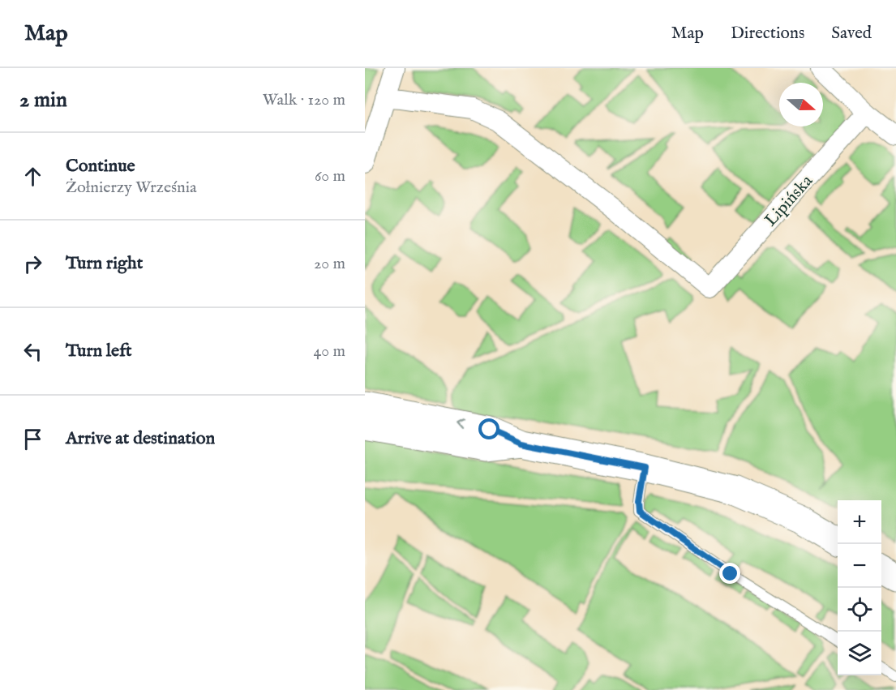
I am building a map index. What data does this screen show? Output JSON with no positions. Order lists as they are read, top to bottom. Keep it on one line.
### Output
{"streets":{"street":["Lipińska"]},"north":"right","page":{"header":"Map","nav":["Map","Directions","Saved"],"heading":["2 min","Walk · 120 m"],"list":[["Continue","Żołnierzy Września","60 m"],["Turn right","20 m"],["Turn left","40 m"],"Arrive at destination"],"map_buttons":["+","−"]}}
